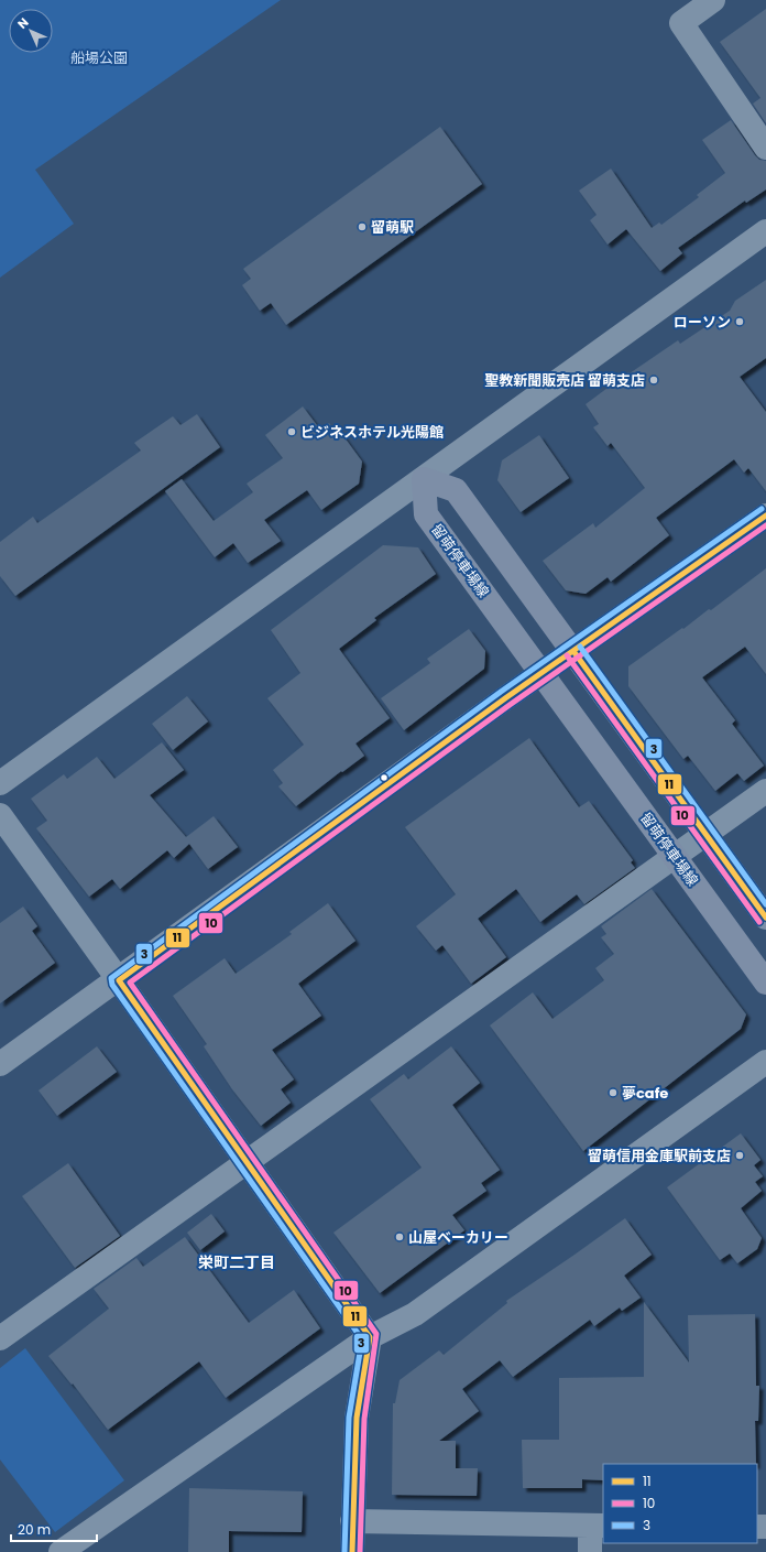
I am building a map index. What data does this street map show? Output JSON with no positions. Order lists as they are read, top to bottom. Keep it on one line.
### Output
{"streets":{"main road":["留萌停車場線"]},"districts":["栄町二丁目"],"parks":["船場公園"],"places":["留萌駅","ローソン","聖教新聞販売店 留萌支店","ビジネスホテル光陽館","夢cafe","留萌信用金庫駅前支店","山屋ベーカリー"],"lines":["transit line 3","transit line 11","transit line 10"],"legend":["11","10","3"],"scale_bar":"20 m","north":"top left"}
